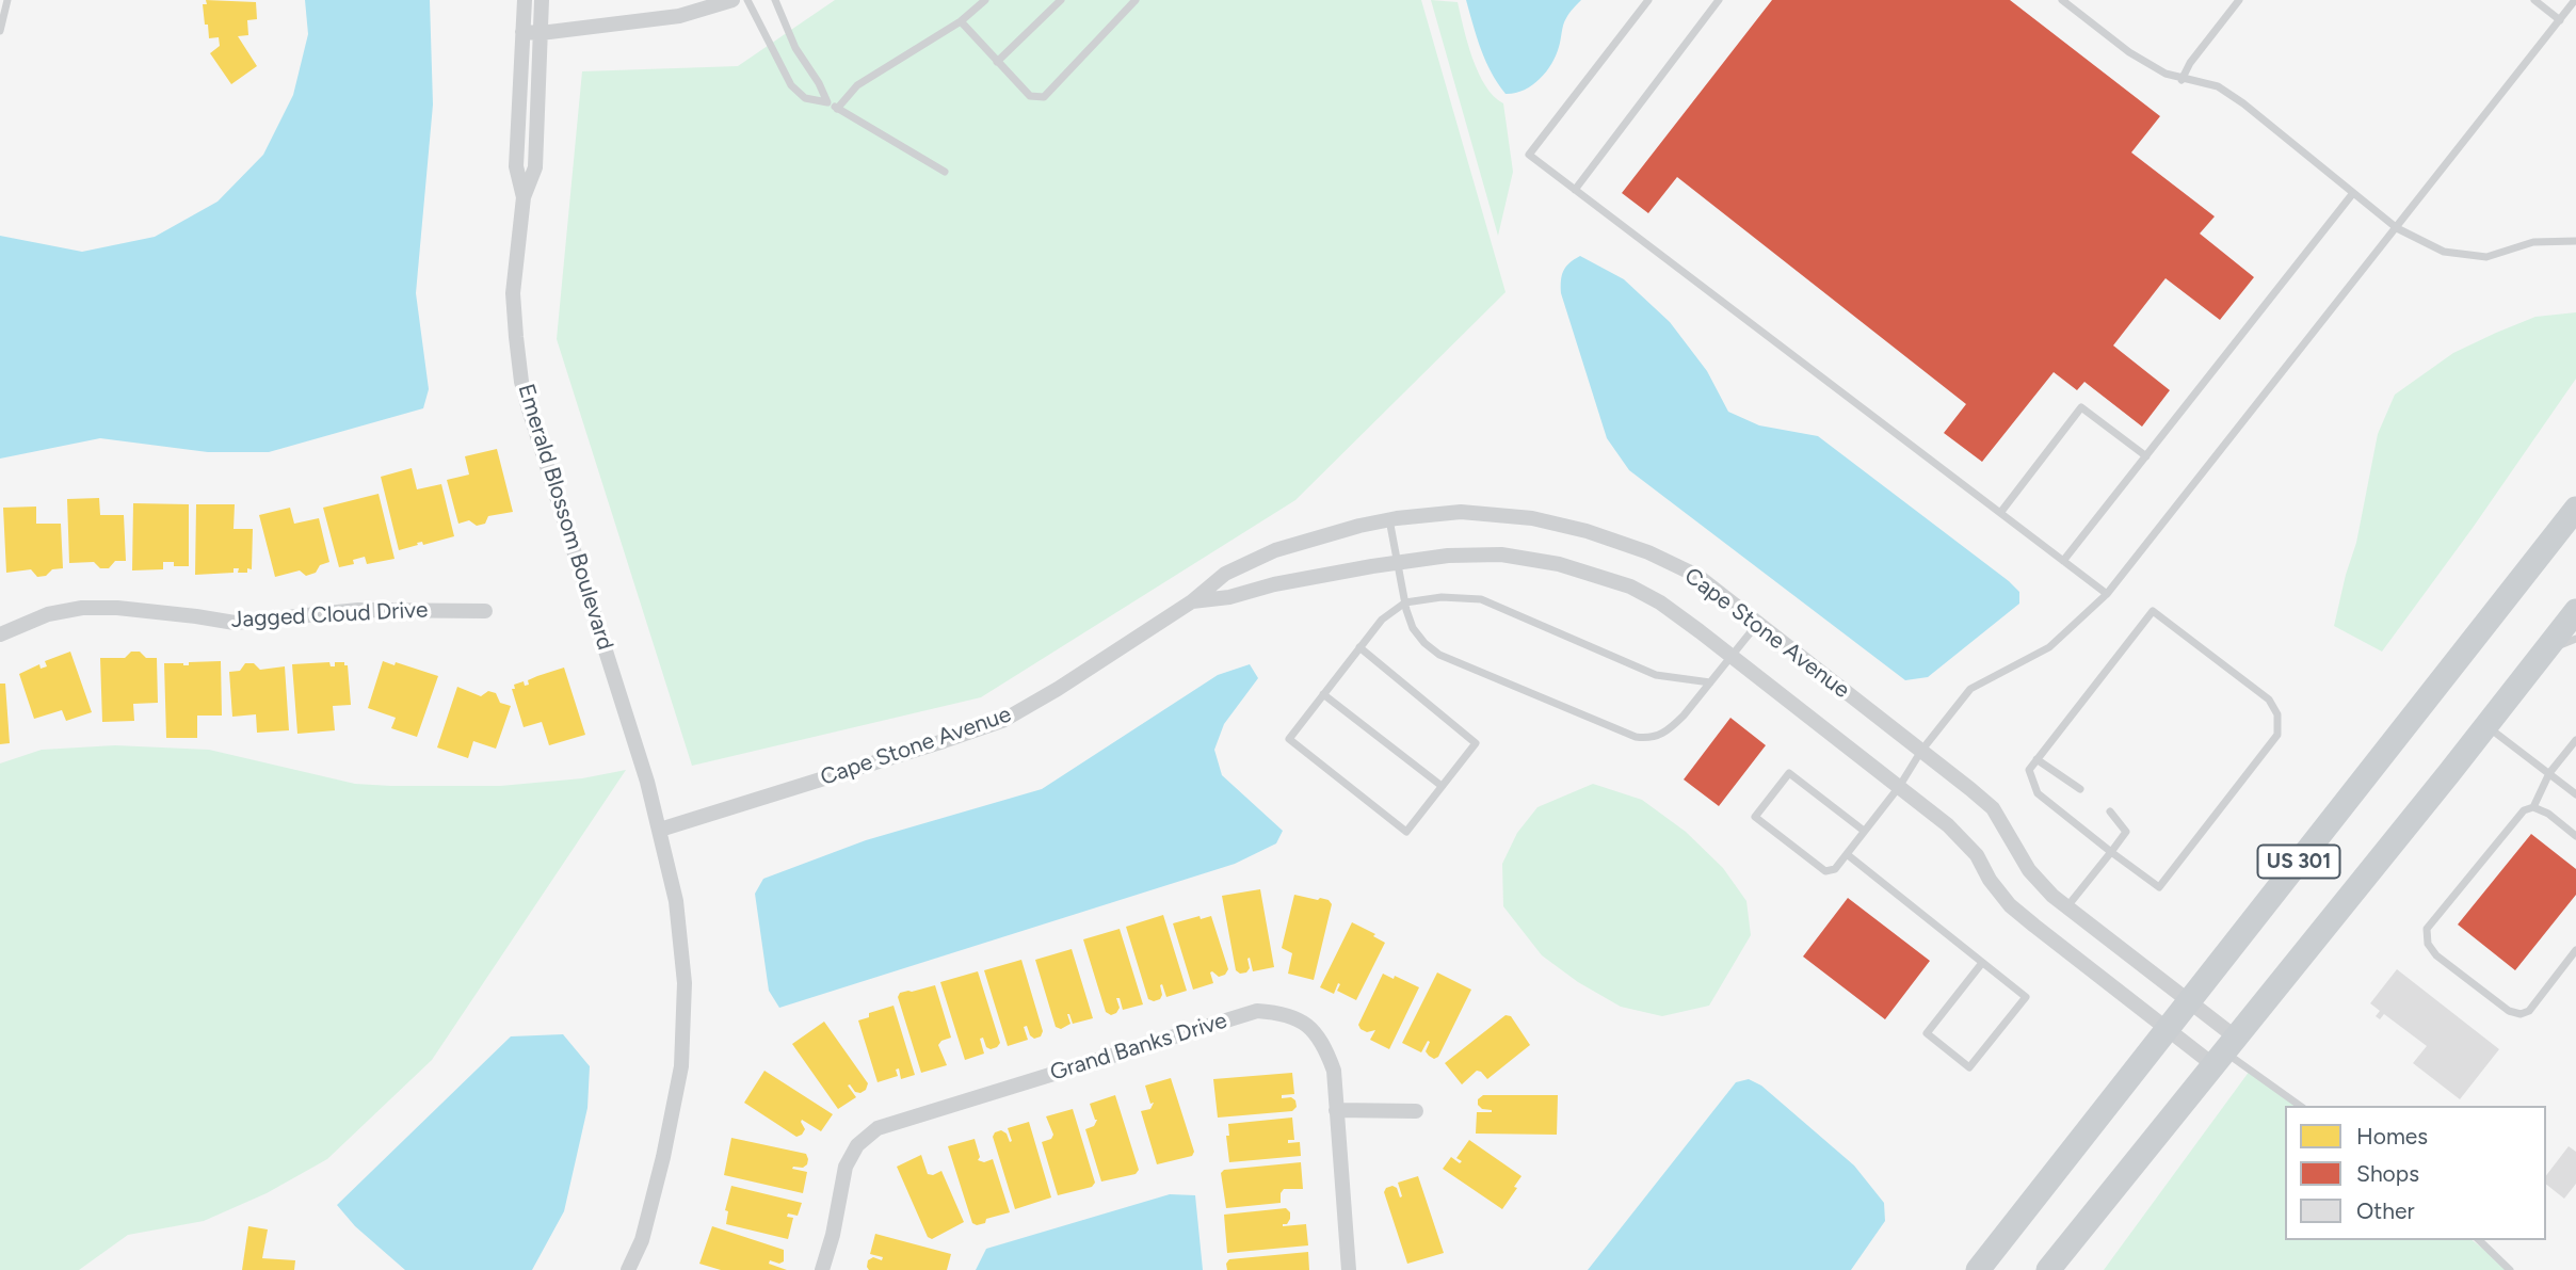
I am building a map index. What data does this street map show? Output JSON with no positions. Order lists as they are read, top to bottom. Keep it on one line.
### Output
{"streets":{"main road":["US 301"],"street":["Emerald Blossom Boulevard","Jagged Cloud Drive","Cape Stone Avenue","Grand Banks Drive"]},"crossings":[["Emerald Blossom Boulevard","Cape Stone Avenue"],["Cape Stone Avenue","US 301"]],"legend":["Homes","Shops","Other"]}
